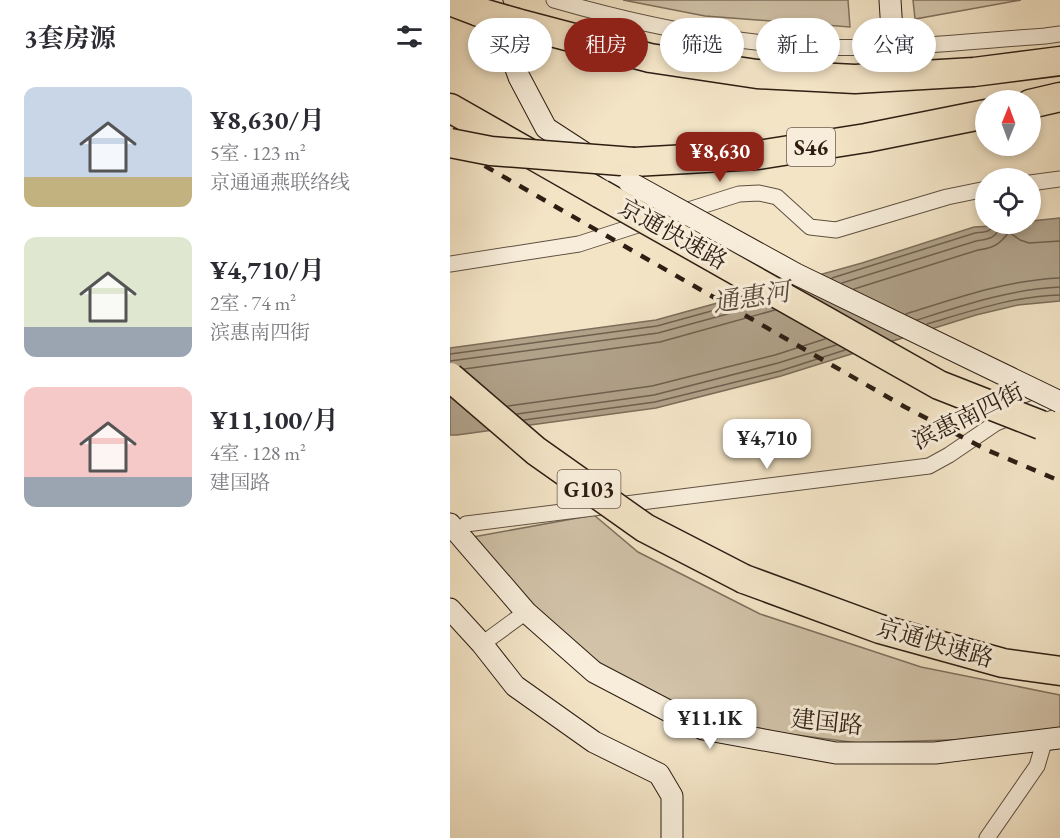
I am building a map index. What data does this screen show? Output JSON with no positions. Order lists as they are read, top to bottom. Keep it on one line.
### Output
{"streets":{"highway":["S46","京通快速路","G103"],"street":["滨惠南四街","建国路"]},"crossings":[["滨惠南四街","建国路"]],"water":["通惠河"],"north":"top","page":{"heading":"3套房源","chip":["买房","租房","筛选","新上","公寓"],"list":[{"name":"¥8,630/月","note":"5室 · 123 m² · 京通通燕联络线"},{"name":"¥4,710/月","note":"2室 · 74 m² · 滨惠南四街"},{"name":"¥11,100/月","note":"4室 · 128 m² · 建国路"}],"price":["¥8,630","¥4,710","¥11.1K"]}}
